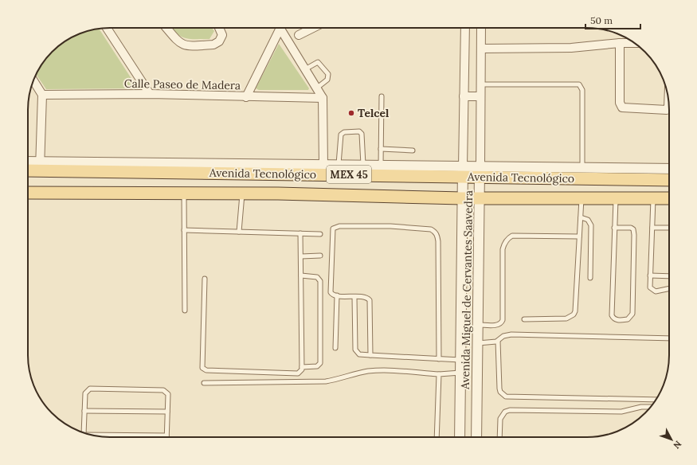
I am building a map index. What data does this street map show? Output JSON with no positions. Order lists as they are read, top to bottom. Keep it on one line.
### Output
{"streets":{"main road":["Avenida Tecnológico","MEX 45"],"street":["Calle Paseo de Madera","Avenida Miguel de Cervantes Saavedra"]},"crossings":[["Avenida Tecnológico","Avenida Miguel de Cervantes Saavedra"]],"places":["Telcel"],"scale_bar":"50 m","north":"bottom right"}
